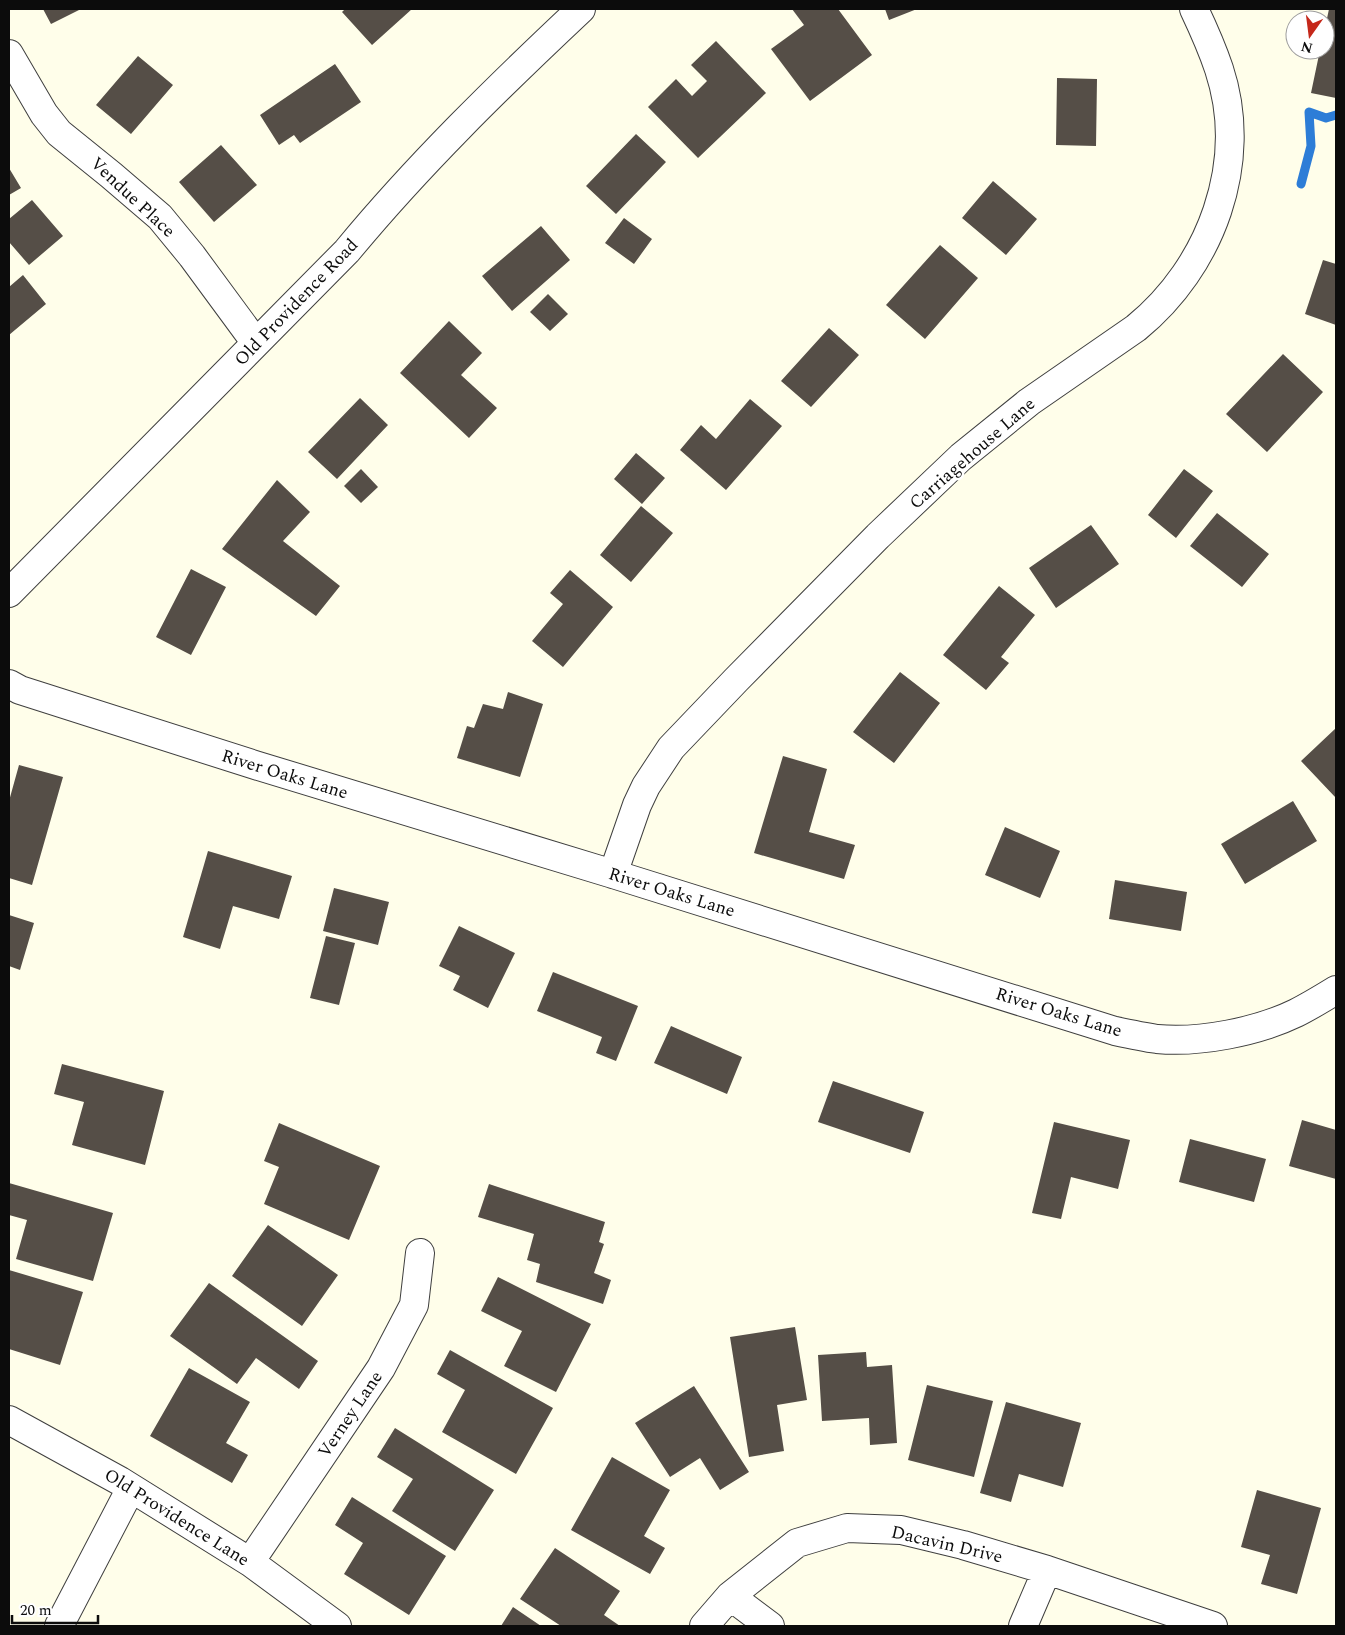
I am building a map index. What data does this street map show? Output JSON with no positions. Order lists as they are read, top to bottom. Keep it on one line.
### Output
{"streets":{"street":["Vendue Place","Old Providence Road","Carriagehouse Lane","River Oaks Lane","Verney Lane","Old Providence Lane","Dacavin Drive"]},"crossings":[["Vendue Place","Old Providence Road"],["Carriagehouse Lane","River Oaks Lane"],["Verney Lane","Old Providence Lane"]],"scale_bar":"20 m","north":"bottom"}
